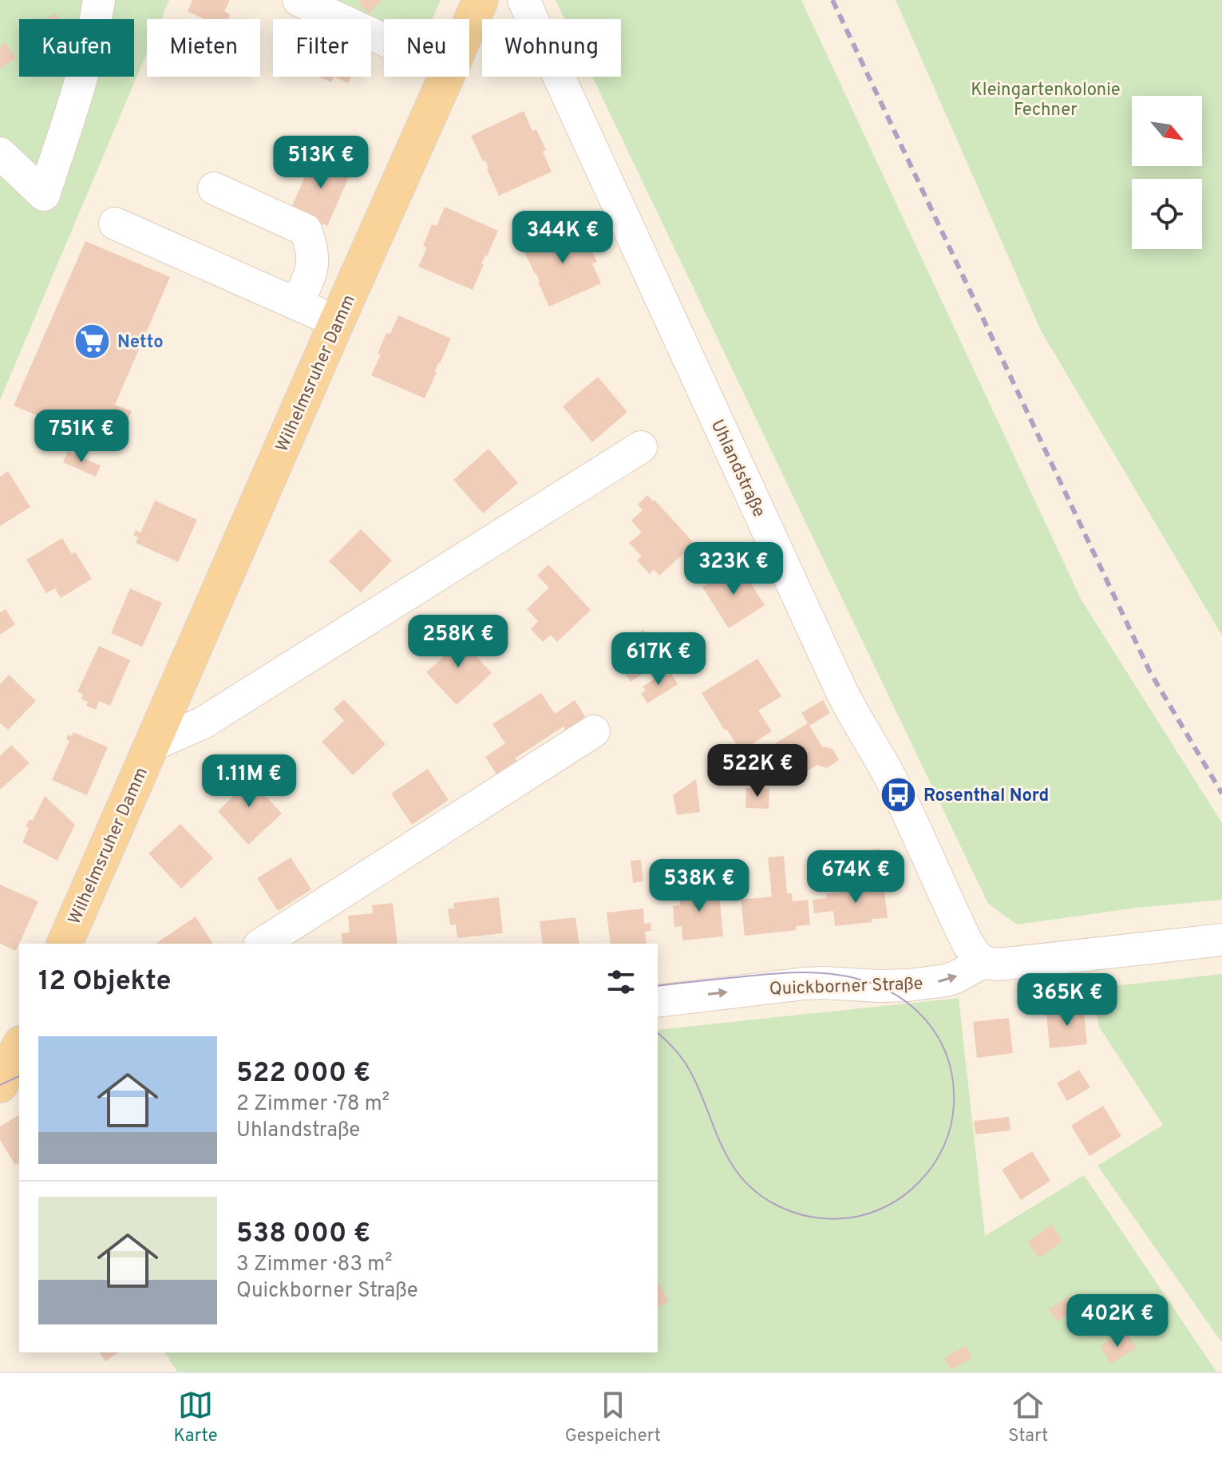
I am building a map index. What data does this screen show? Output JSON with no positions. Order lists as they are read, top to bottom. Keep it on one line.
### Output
{"streets":{"main road":["Wilhelmsruher Damm"],"street":["Uhlandstraße","Quickborner Straße"]},"crossings":[["Uhlandstraße","Quickborner Straße"]],"one_way":["Quickborner Straße"],"parks":["Kleingartenkolonie Fechner"],"places":{"supermarket":["Netto"],"bus stop":["Rosenthal Nord"]},"north":"bottom right","page":{"chip":["Kaufen","Mieten","Filter","Neu","Wohnung"],"price":["513K €","344K €","751K €","323K €","258K €","617K €","522K €","1.11M €","674K €","538K €","365K €","402K €"],"heading":"12 Objekte","list":[{"name":"522 000 €","note":"2 Zimmer · 78 m² · Uhlandstraße"},{"name":"538 000 €","note":"3 Zimmer · 83 m² · Quickborner Straße"}],"tabs":["Karte","Gespeichert","Start"]}}
